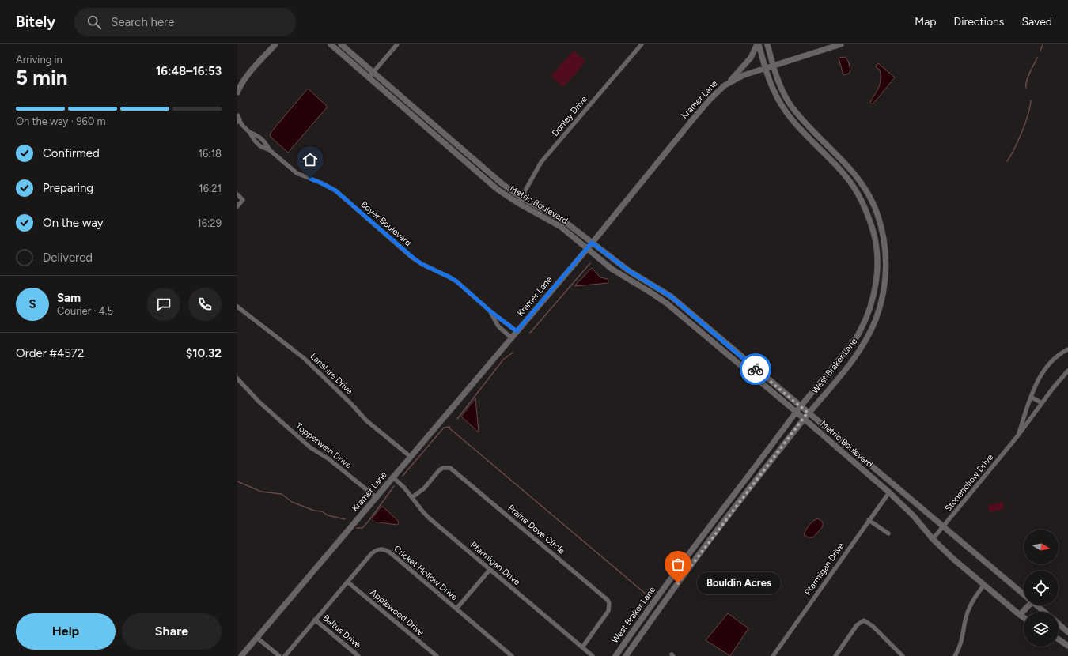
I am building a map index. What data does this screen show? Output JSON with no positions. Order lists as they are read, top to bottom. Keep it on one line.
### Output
{"streets":{"main road":["Kramer Lane","Metric Boulevard","West Braker Lane"],"street":["Donley Drive","Boyer Boulevard","Lanshire Drive","Topperwein Drive","Stonehollow Drive","Prairie Dove Circle","Ptarmigan Drive","Cricket Hollow Drive","Applewood Drive","Baltus Drive"]},"crossings":[["Kramer Lane","Metric Boulevard"],["Kramer Lane","Boyer Boulevard"],["Kramer Lane","West Braker Lane"],["Kramer Lane","Lanshire Drive"],["Kramer Lane","Topperwein Drive"],["Kramer Lane","Ptarmigan Drive"],["Donley Drive","Metric Boulevard"],["Metric Boulevard","West Braker Lane"],["Metric Boulevard","Stonehollow Drive"],["Metric Boulevard","Ptarmigan Drive"],["Prairie Dove Circle","Ptarmigan Drive"],["Cricket Hollow Drive","Applewood Drive"],["Cricket Hollow Drive","Baltus Drive"]],"places":["Bouldin Acres"],"north":"right","page":{"header":"Bitely","search":"Search here","nav":["Map","Directions","Saved"],"heading":["5 min","Arriving in","16:48–16:53"],"panel":["Sam","Courier · 4.5","Order #4572","$10.32"],"bar":"On the way · 960 m","list":[["Confirmed","16:18"],["Preparing","16:21"],["On the way","16:29"],"Delivered"],"round":"S","bubble":"Bouldin Acres","buttons":["Help","Share"]}}
